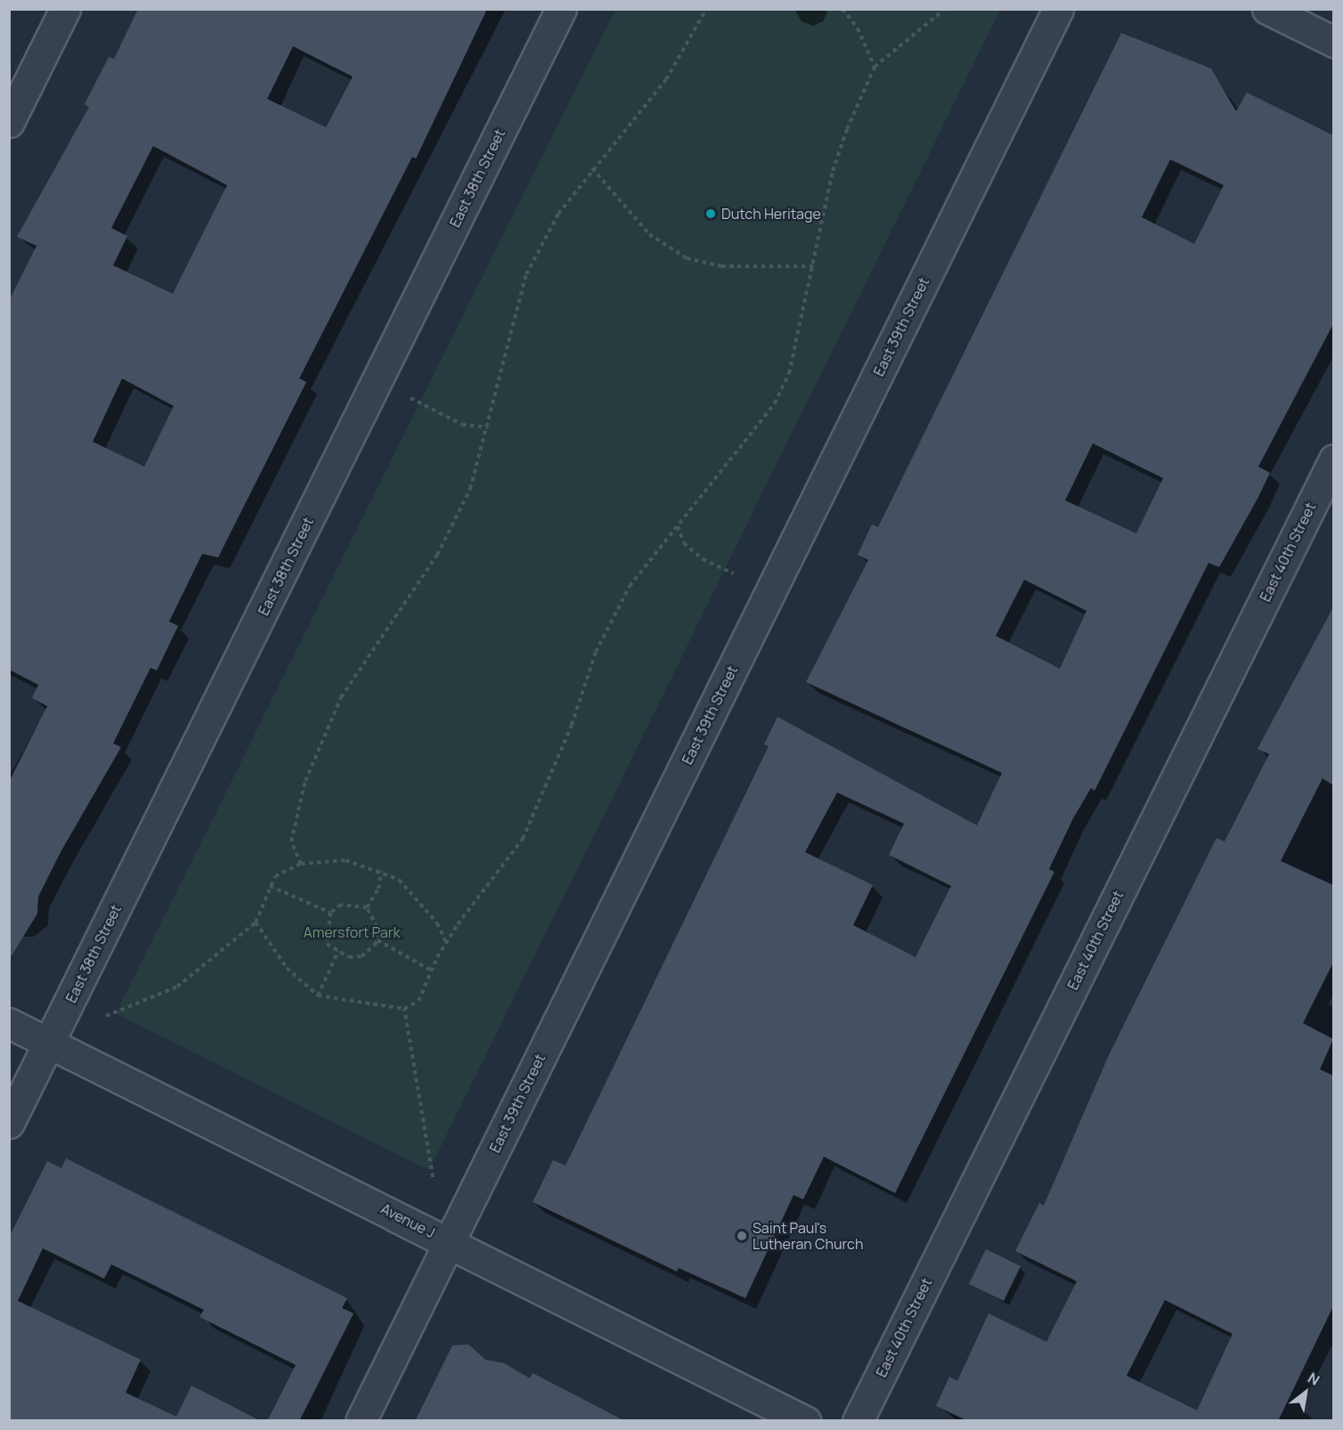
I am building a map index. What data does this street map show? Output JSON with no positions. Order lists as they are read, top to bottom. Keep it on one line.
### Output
{"streets":{"street":["East 38th Street","East 39th Street","East 40th Street","Avenue J"]},"crossings":[["East 38th Street","Avenue J"],["East 39th Street","Avenue J"]],"parks":["Amersfort Park"],"places":["Dutch Heritage","Saint Paul's Lutheran Church"],"north":"top right"}
